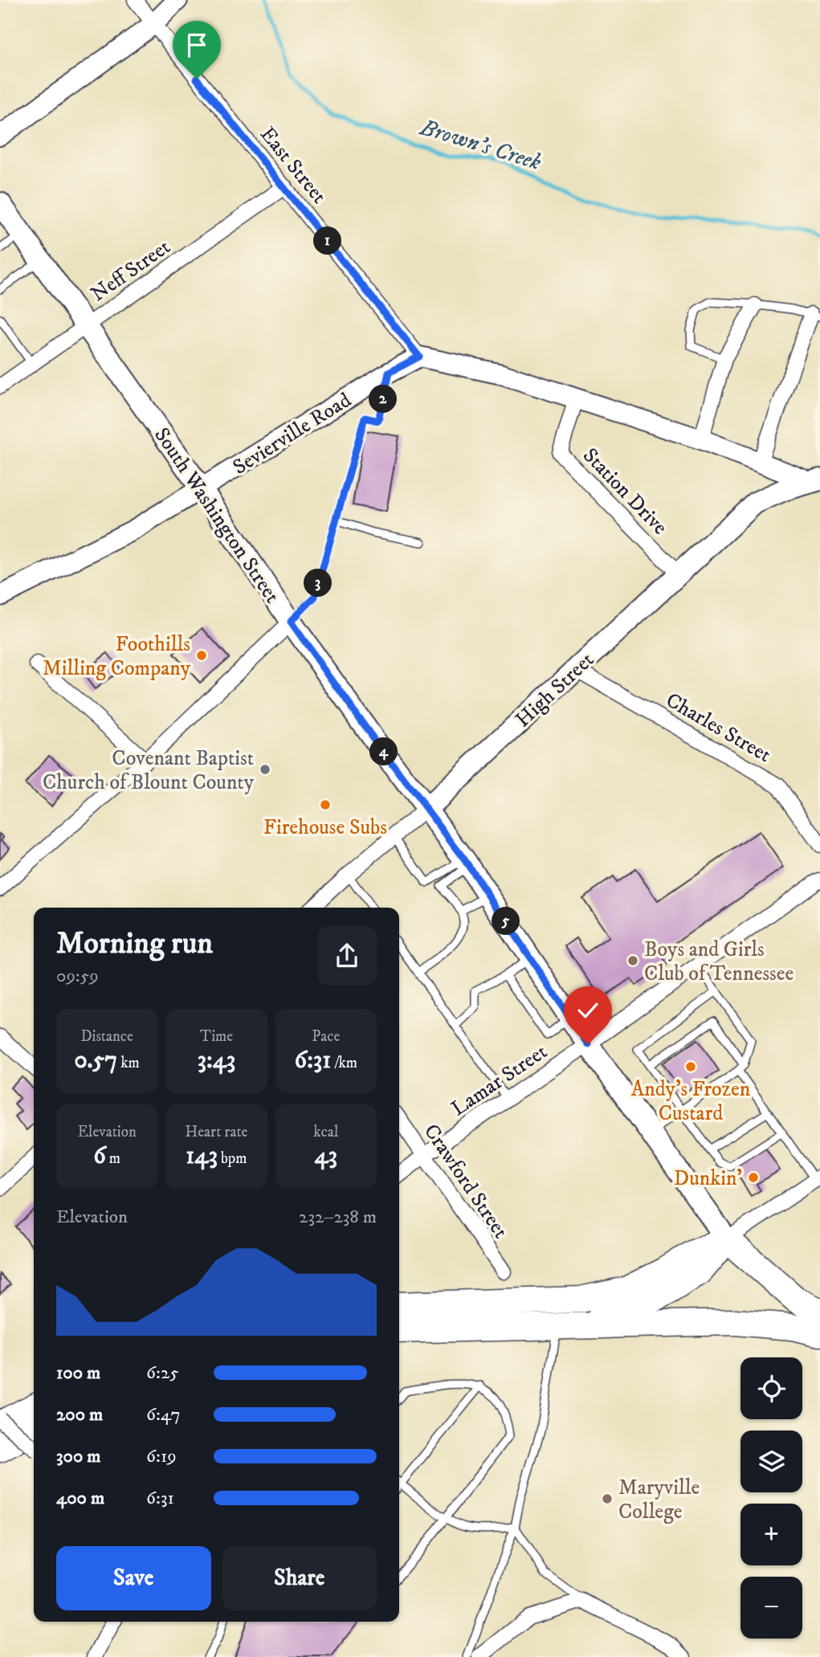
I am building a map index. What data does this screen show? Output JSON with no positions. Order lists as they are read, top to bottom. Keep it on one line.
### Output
{"streets":{"main road":["South Washington Street","High Street"],"street":["East Street","Neff Street","Sevierville Road","Station Drive","Charles Street","Lamar Street","Crawford Street"]},"crossings":[["East Street","Neff Street"],["East Street","Sevierville Road"],["Neff Street","South Washington Street"],["Sevierville Road","South Washington Street"],["Station Drive","High Street"],["South Washington Street","High Street"],["South Washington Street","Lamar Street"],["High Street","Charles Street"],["Lamar Street","Crawford Street"]],"water":["Brown's Creek"],"places":["Foothills Milling Company","Covenant Baptist Church of Blount County","Firehouse Subs","Boys and Girls Club of Tennessee","Andy's Frozen Custard","Dunkin'","Maryville College"],"page":{"pins":["1","2","3","4","5"],"heading":["Morning run","09:59"],"stats":[["Distance","0.57 km"],["Time","3:43"],["Pace","6:31 /km"],["Elevation","6 m"],["Heart rate","143 bpm"],["kcal","43"]],"chart":["Elevation","232–238 m"],"list":[{"name":"100 m","note":"6:25"},{"name":"200 m","note":"6:47"},{"name":"300 m","note":"6:19"},{"name":"400 m","note":"6:31"}],"map_buttons":["+","−"],"buttons":["Save","Share"]}}
